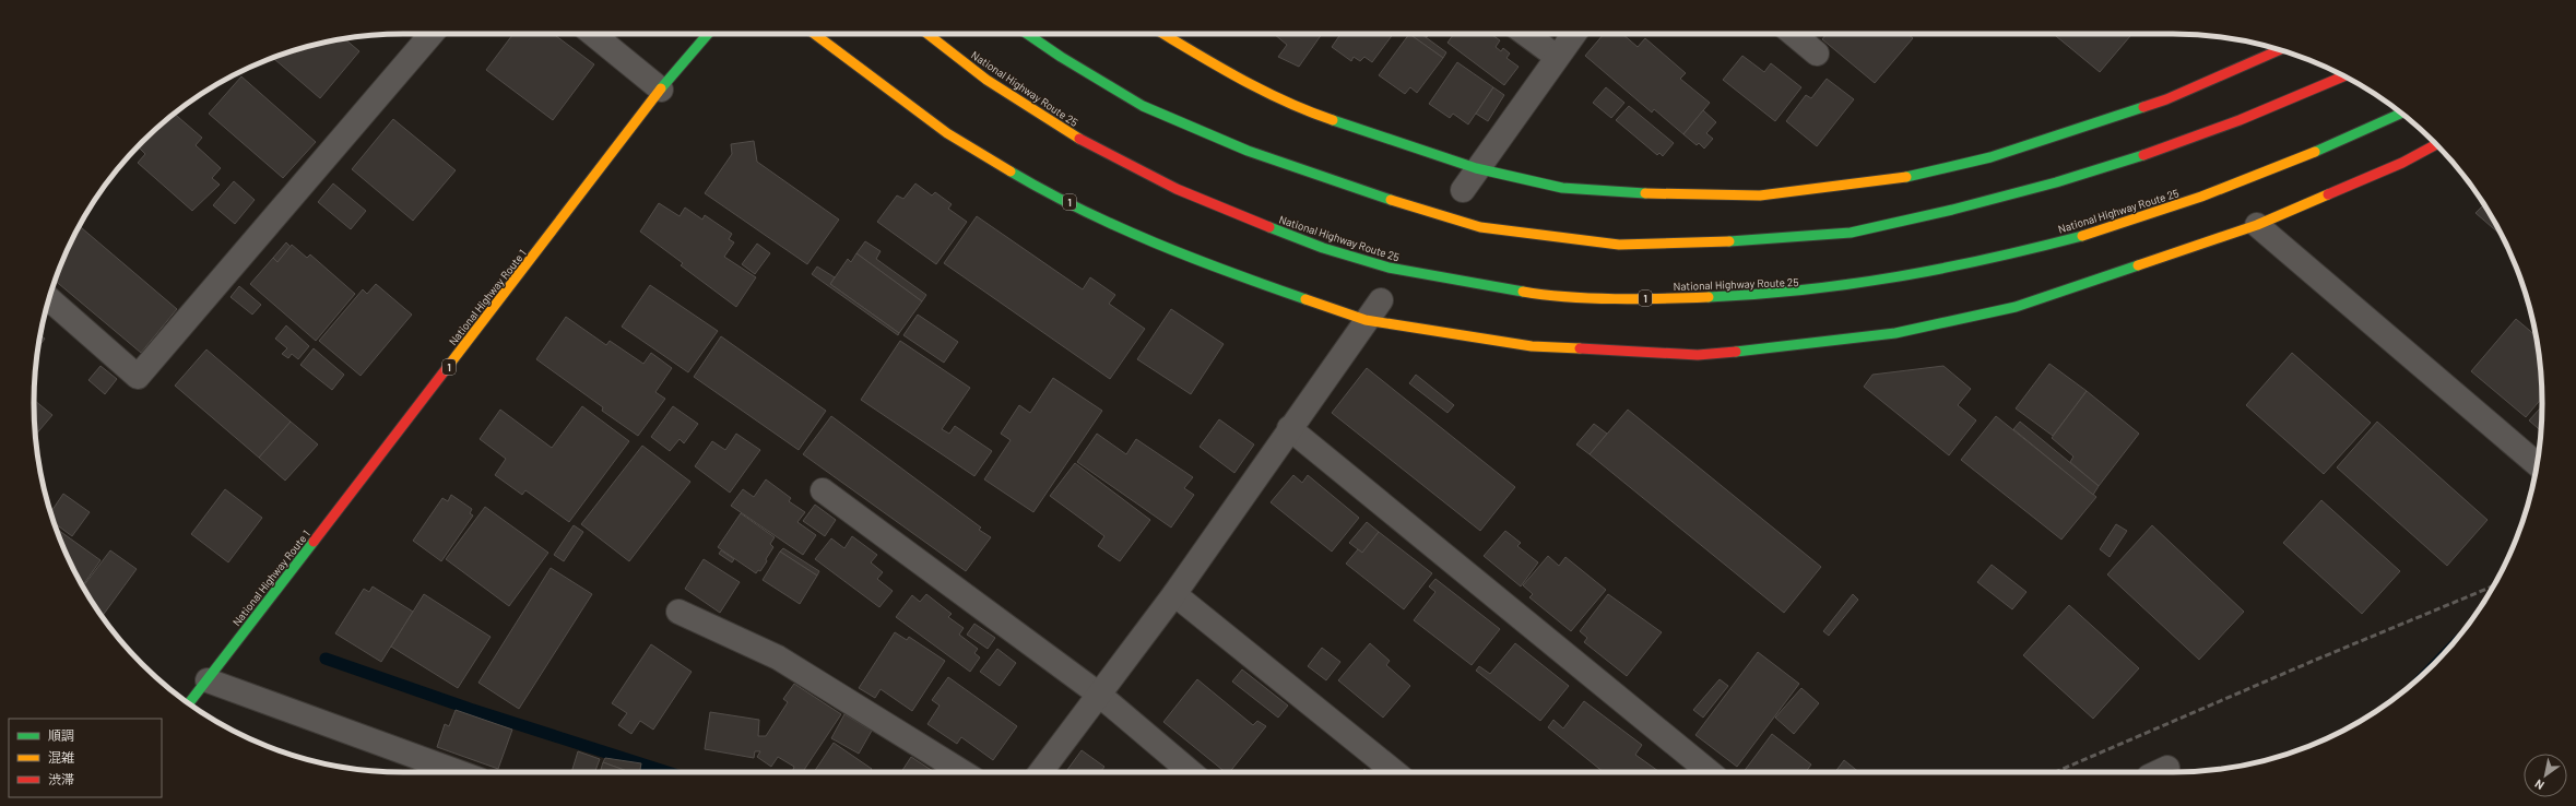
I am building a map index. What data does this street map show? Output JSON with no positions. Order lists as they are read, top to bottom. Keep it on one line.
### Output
{"streets":{"highway":["National Highway Route 25","1","National Highway Route 1"]},"legend":["順調","混雑","渋滞"],"north":"bottom left"}
